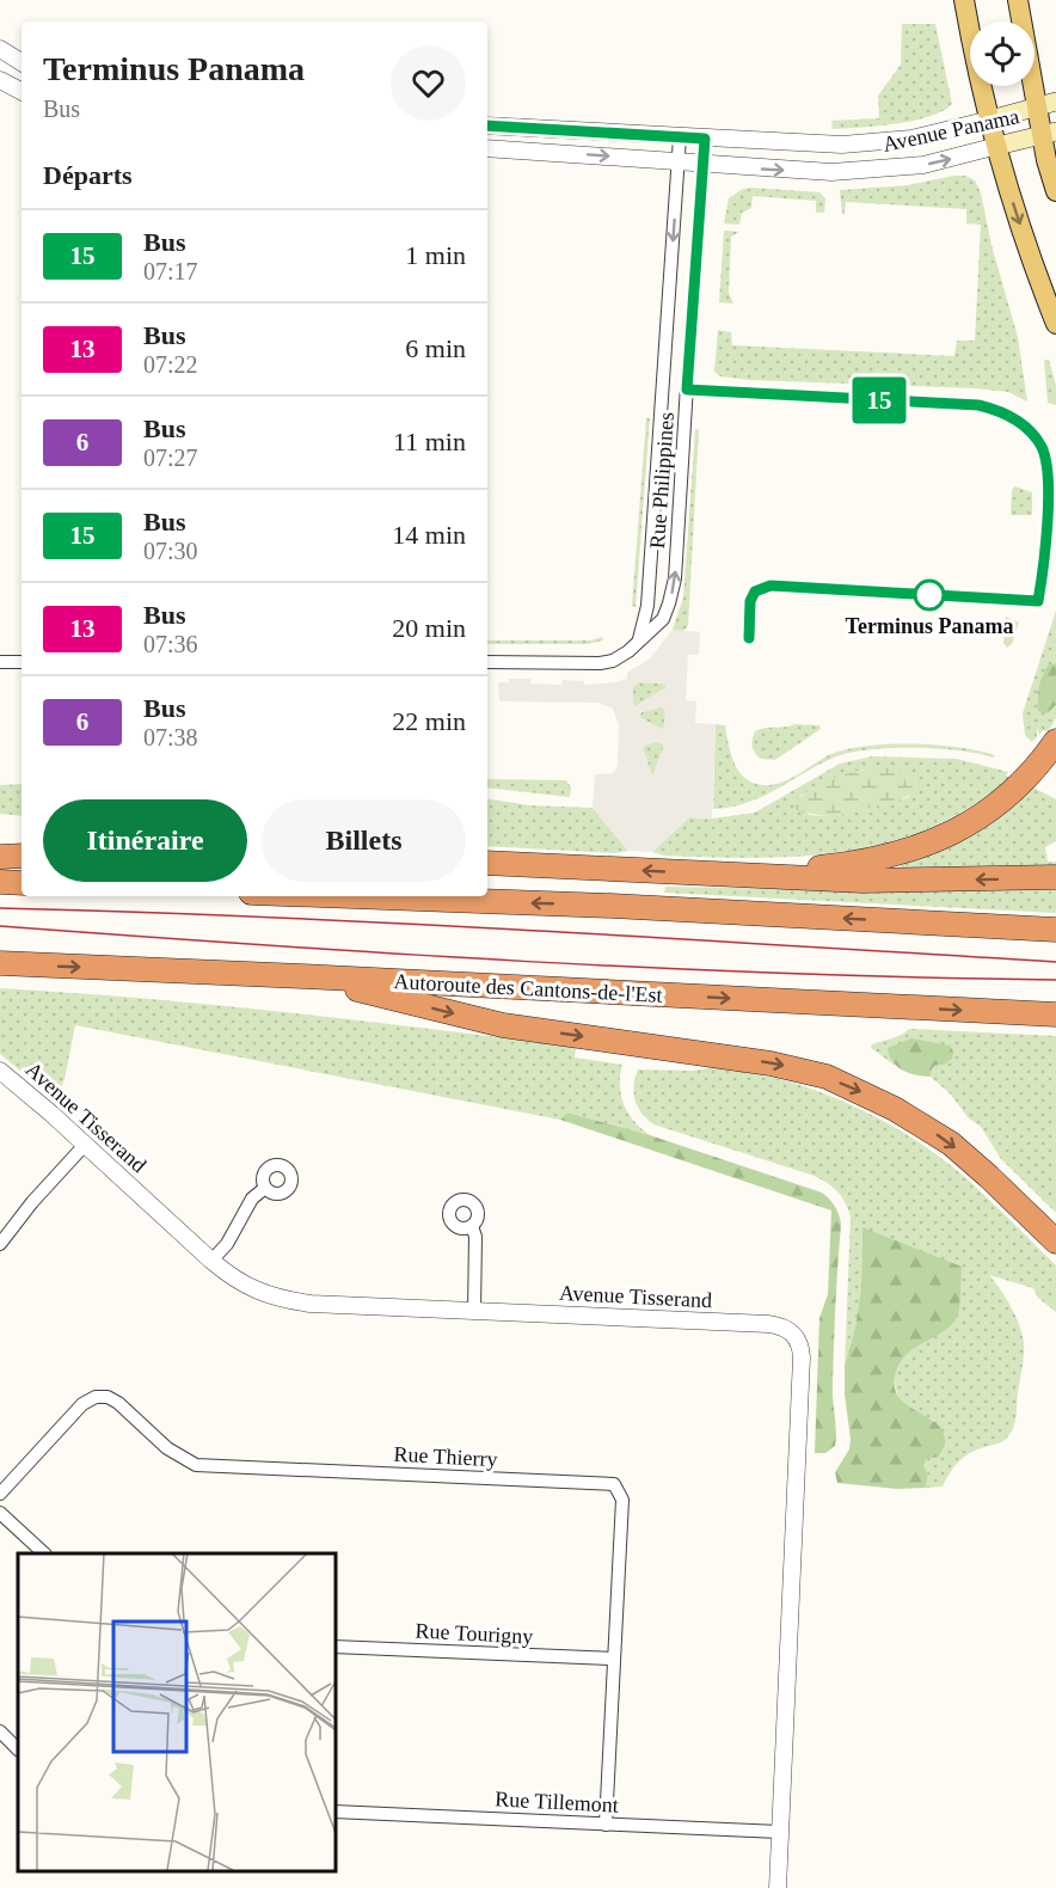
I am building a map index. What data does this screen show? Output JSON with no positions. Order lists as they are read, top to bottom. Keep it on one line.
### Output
{"streets":{"highway":["Autoroute des Cantons-de-l'Est"],"main road":["Avenue Panama"],"street":["Rue Philippines","Avenue Tisserand","Rue Thierry","Rue Tourigny","Rue Tillemont"]},"crossings":[["Avenue Panama","Rue Philippines"],["Avenue Tisserand","Rue Tillemont"],["Rue Thierry","Rue Tourigny"],["Rue Thierry","Rue Tillemont"]],"one_way":["Avenue Panama"],"places":["Terminus Panama"],"lines":["bus line 15"],"page":{"on_map":"15","heading":[["Terminus Panama","Bus"],"Départs"],"list":[{"mark":"15","name":"Bus","note":"07:17","value":"1 min"},{"mark":"13","name":"Bus","note":"07:22","value":"6 min"},{"mark":"6","name":"Bus","note":"07:27","value":"11 min"},{"mark":"15","name":"Bus","note":"07:30","value":"14 min"},{"mark":"13","name":"Bus","note":"07:36","value":"20 min"},{"mark":"6","name":"Bus","note":"07:38","value":"22 min"}],"buttons":["Itinéraire","Billets"]}}
